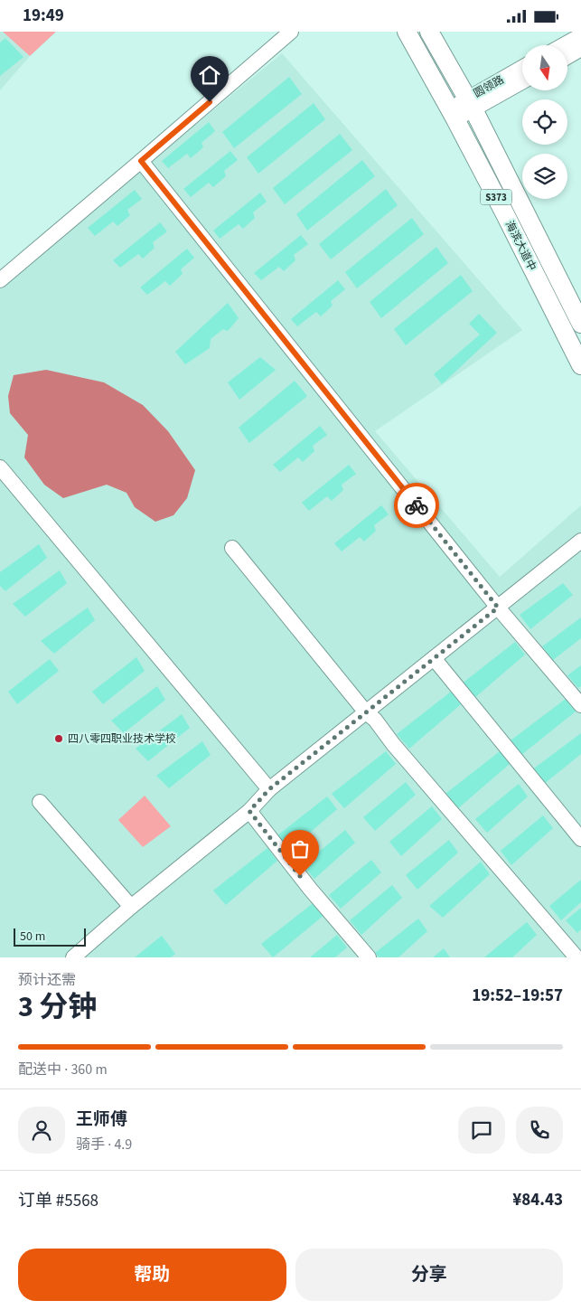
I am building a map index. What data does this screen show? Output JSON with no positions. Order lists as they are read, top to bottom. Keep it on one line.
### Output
{"streets":{"main road":["S373","海滨大道中"],"street":["圆领路"]},"crossings":[["圆领路","海滨大道中"]],"places":["四八零四职业技术学校"],"scale_bar":"50 m","north":"bottom","page":{"status":"19:49","scale":"50 m","heading":["3 分钟","预计还需","19:52–19:57"],"panel":["王师傅","骑手 · 4.9","订单 #5568","¥84.43"],"bar":"配送中 · 360 m","buttons":["帮助","分享"]}}
